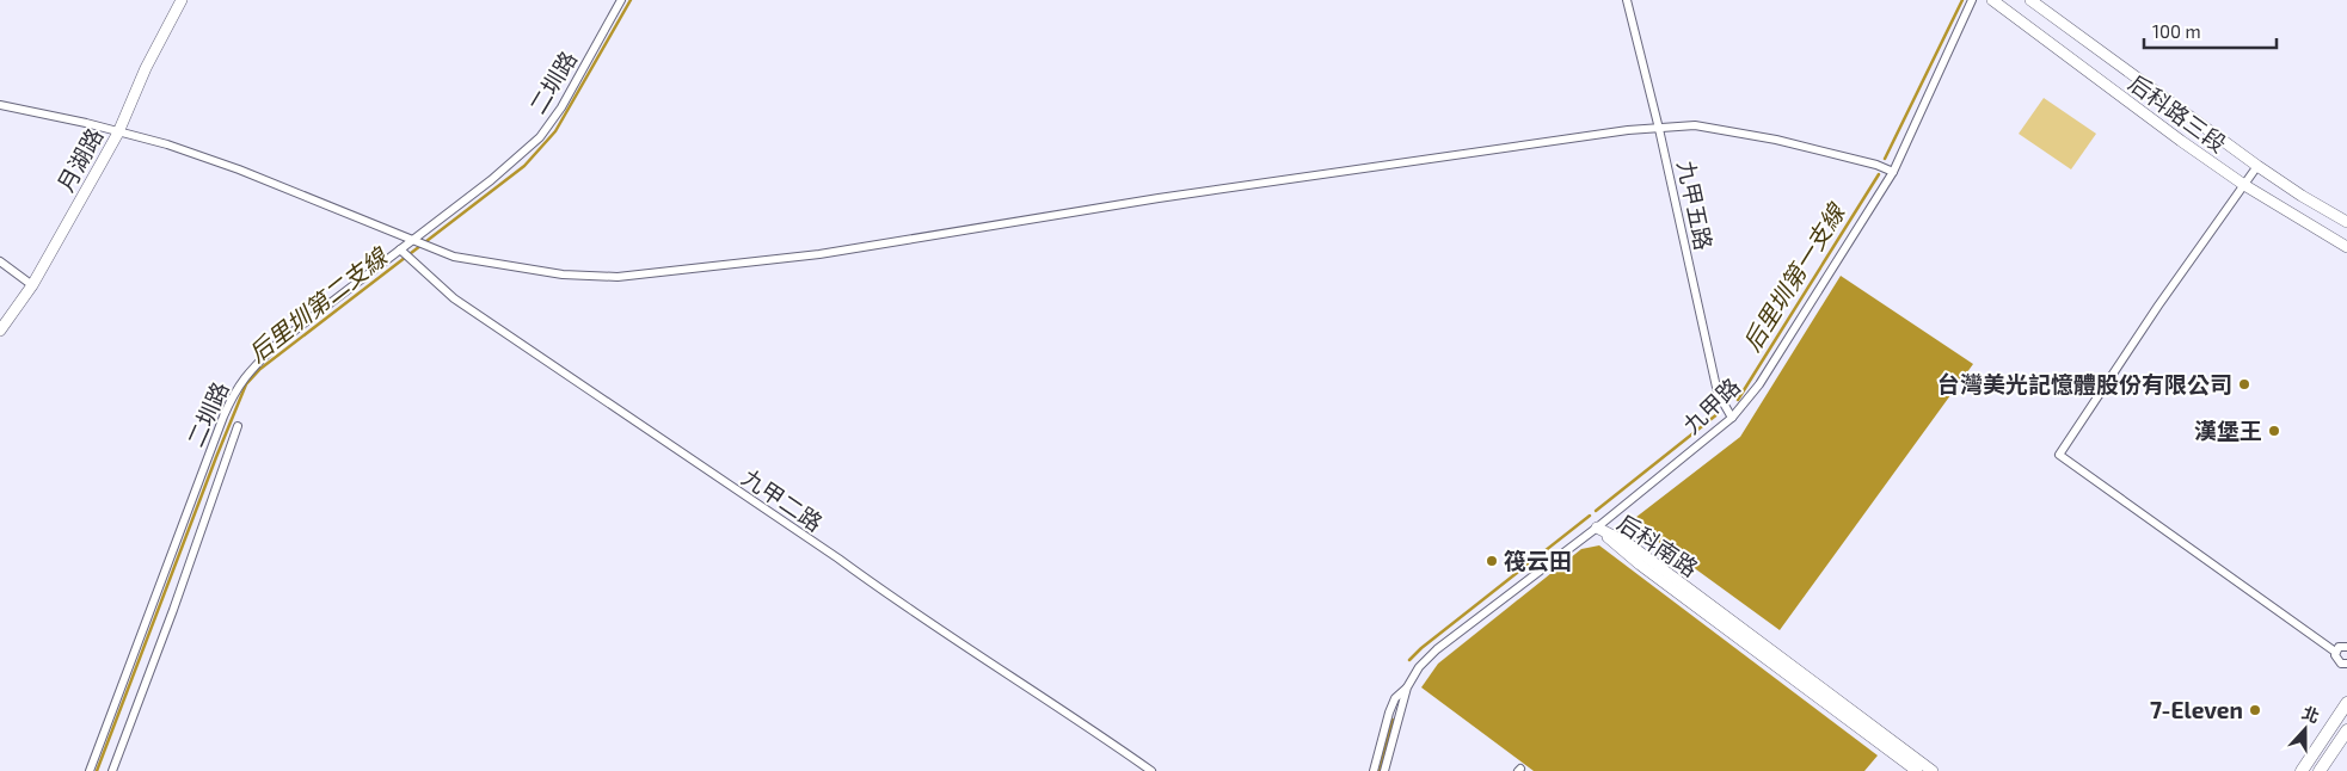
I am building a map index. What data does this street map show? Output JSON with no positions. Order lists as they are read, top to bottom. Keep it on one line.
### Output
{"streets":{"street":["二圳路","后科路三段","月湖路","九甲五路","九甲路","九甲二路","后科南路"]},"crossings":[["二圳路","九甲二路"],["九甲五路","九甲路"],["九甲路","后科南路"]],"water":["后里圳第一支線","后里圳第二支線"],"places":["台灣美光記憶體股份有限公司","漢堡王","筏云田","7-Eleven"],"scale_bar":"100 m","north":"top"}
